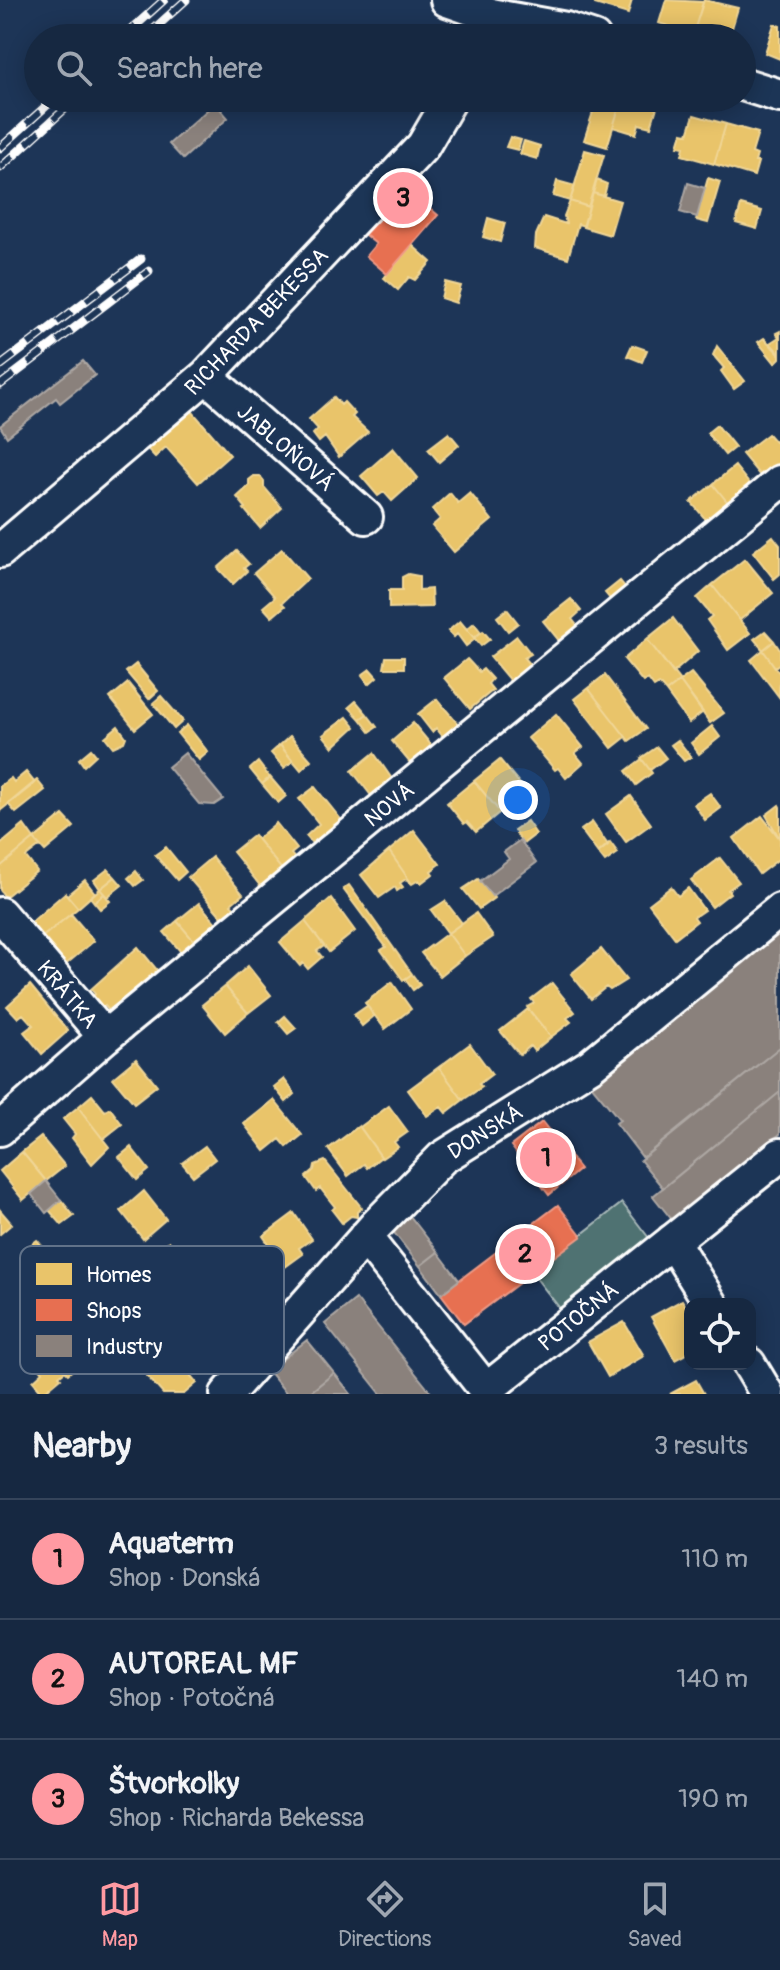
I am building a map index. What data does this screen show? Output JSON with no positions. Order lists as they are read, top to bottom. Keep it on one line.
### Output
{"streets":{"street":["RICHARDA BEKESSA","JABLOŇOVÁ","NOVÁ","KRÁTKA","DONSKÁ","POTOČNÁ"]},"crossings":[["RICHARDA BEKESSA","JABLOŇOVÁ"],["NOVÁ","KRÁTKA"],["DONSKÁ","POTOČNÁ"]],"legend":["Homes","Shops","Industry"],"page":{"search":"Search here","pins":["3","1","2"],"heading":["Nearby","3 results"],"list":[{"mark":"1","name":"Aquaterm","note":"Shop · Donská","value":"110 m"},{"mark":"2","name":"AUTOREAL MF","note":"Shop · Potočná","value":"140 m"},{"mark":"3","name":"Štvorkolky","note":"Shop · Richarda Bekessa","value":"190 m"}],"nav":["Map","Directions","Saved"]}}
